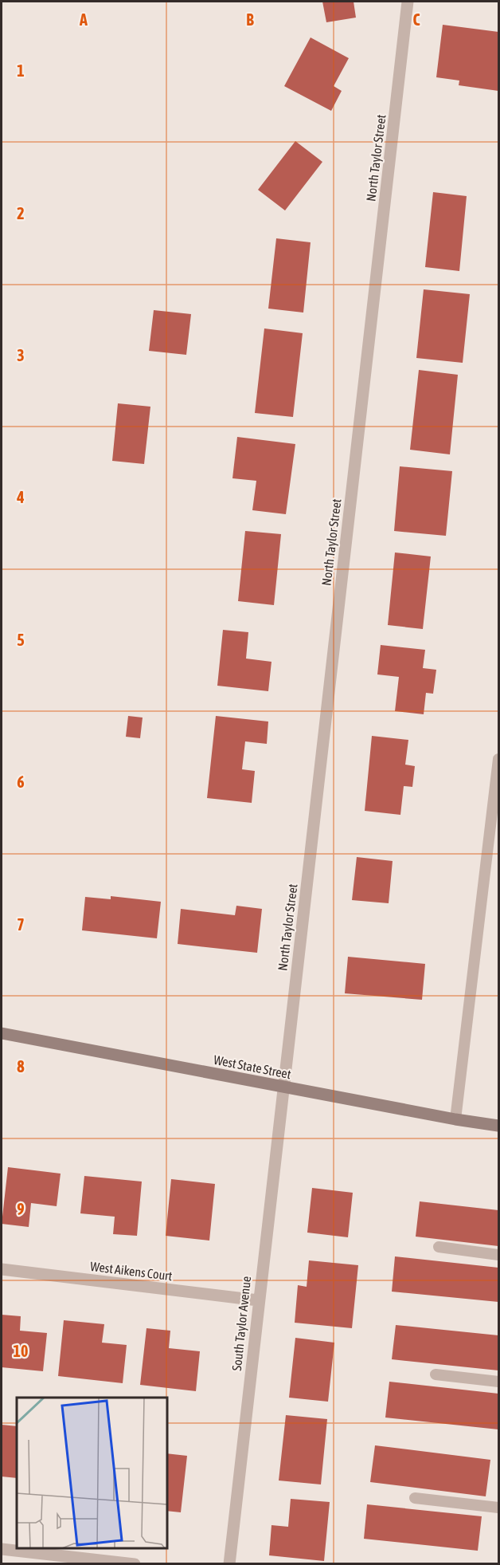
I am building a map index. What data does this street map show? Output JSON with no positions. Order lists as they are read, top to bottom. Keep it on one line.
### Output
{"streets":{"main road":["West State Street"],"street":["North Taylor Street","West Aikens Court","South Taylor Avenue"]},"crossings":[["North Taylor Street","West State Street"],["North Taylor Street","South Taylor Avenue"],["West State Street","South Taylor Avenue"],["West Aikens Court","South Taylor Avenue"]],"grid":{"columns":["A","B","C"],"rows":["1","2","3","4","5","6","7","8","9","10"]}}
